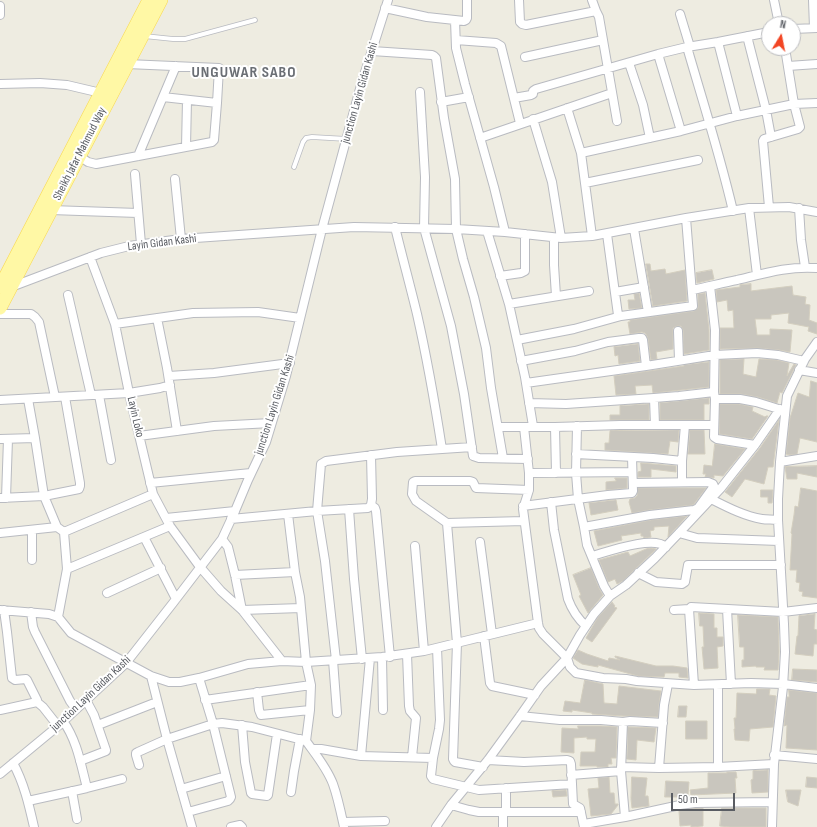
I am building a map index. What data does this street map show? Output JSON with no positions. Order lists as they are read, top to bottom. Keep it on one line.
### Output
{"streets":{"main road":["Sheikh Jafar Mahmud Way"],"street":["junction Layin Gidan Kashi","Layin Gidan Kashi","Layin Loko"]},"crossings":[["junction Layin Gidan Kashi","Layin Gidan Kashi"],["junction Layin Gidan Kashi","Layin Loko"],["Sheikh Jafar Mahmud Way","Layin Gidan Kashi"],["Layin Gidan Kashi","Layin Loko"]],"districts":["UNGUWAR SABO"],"scale_bar":"50 m","north":"top"}
